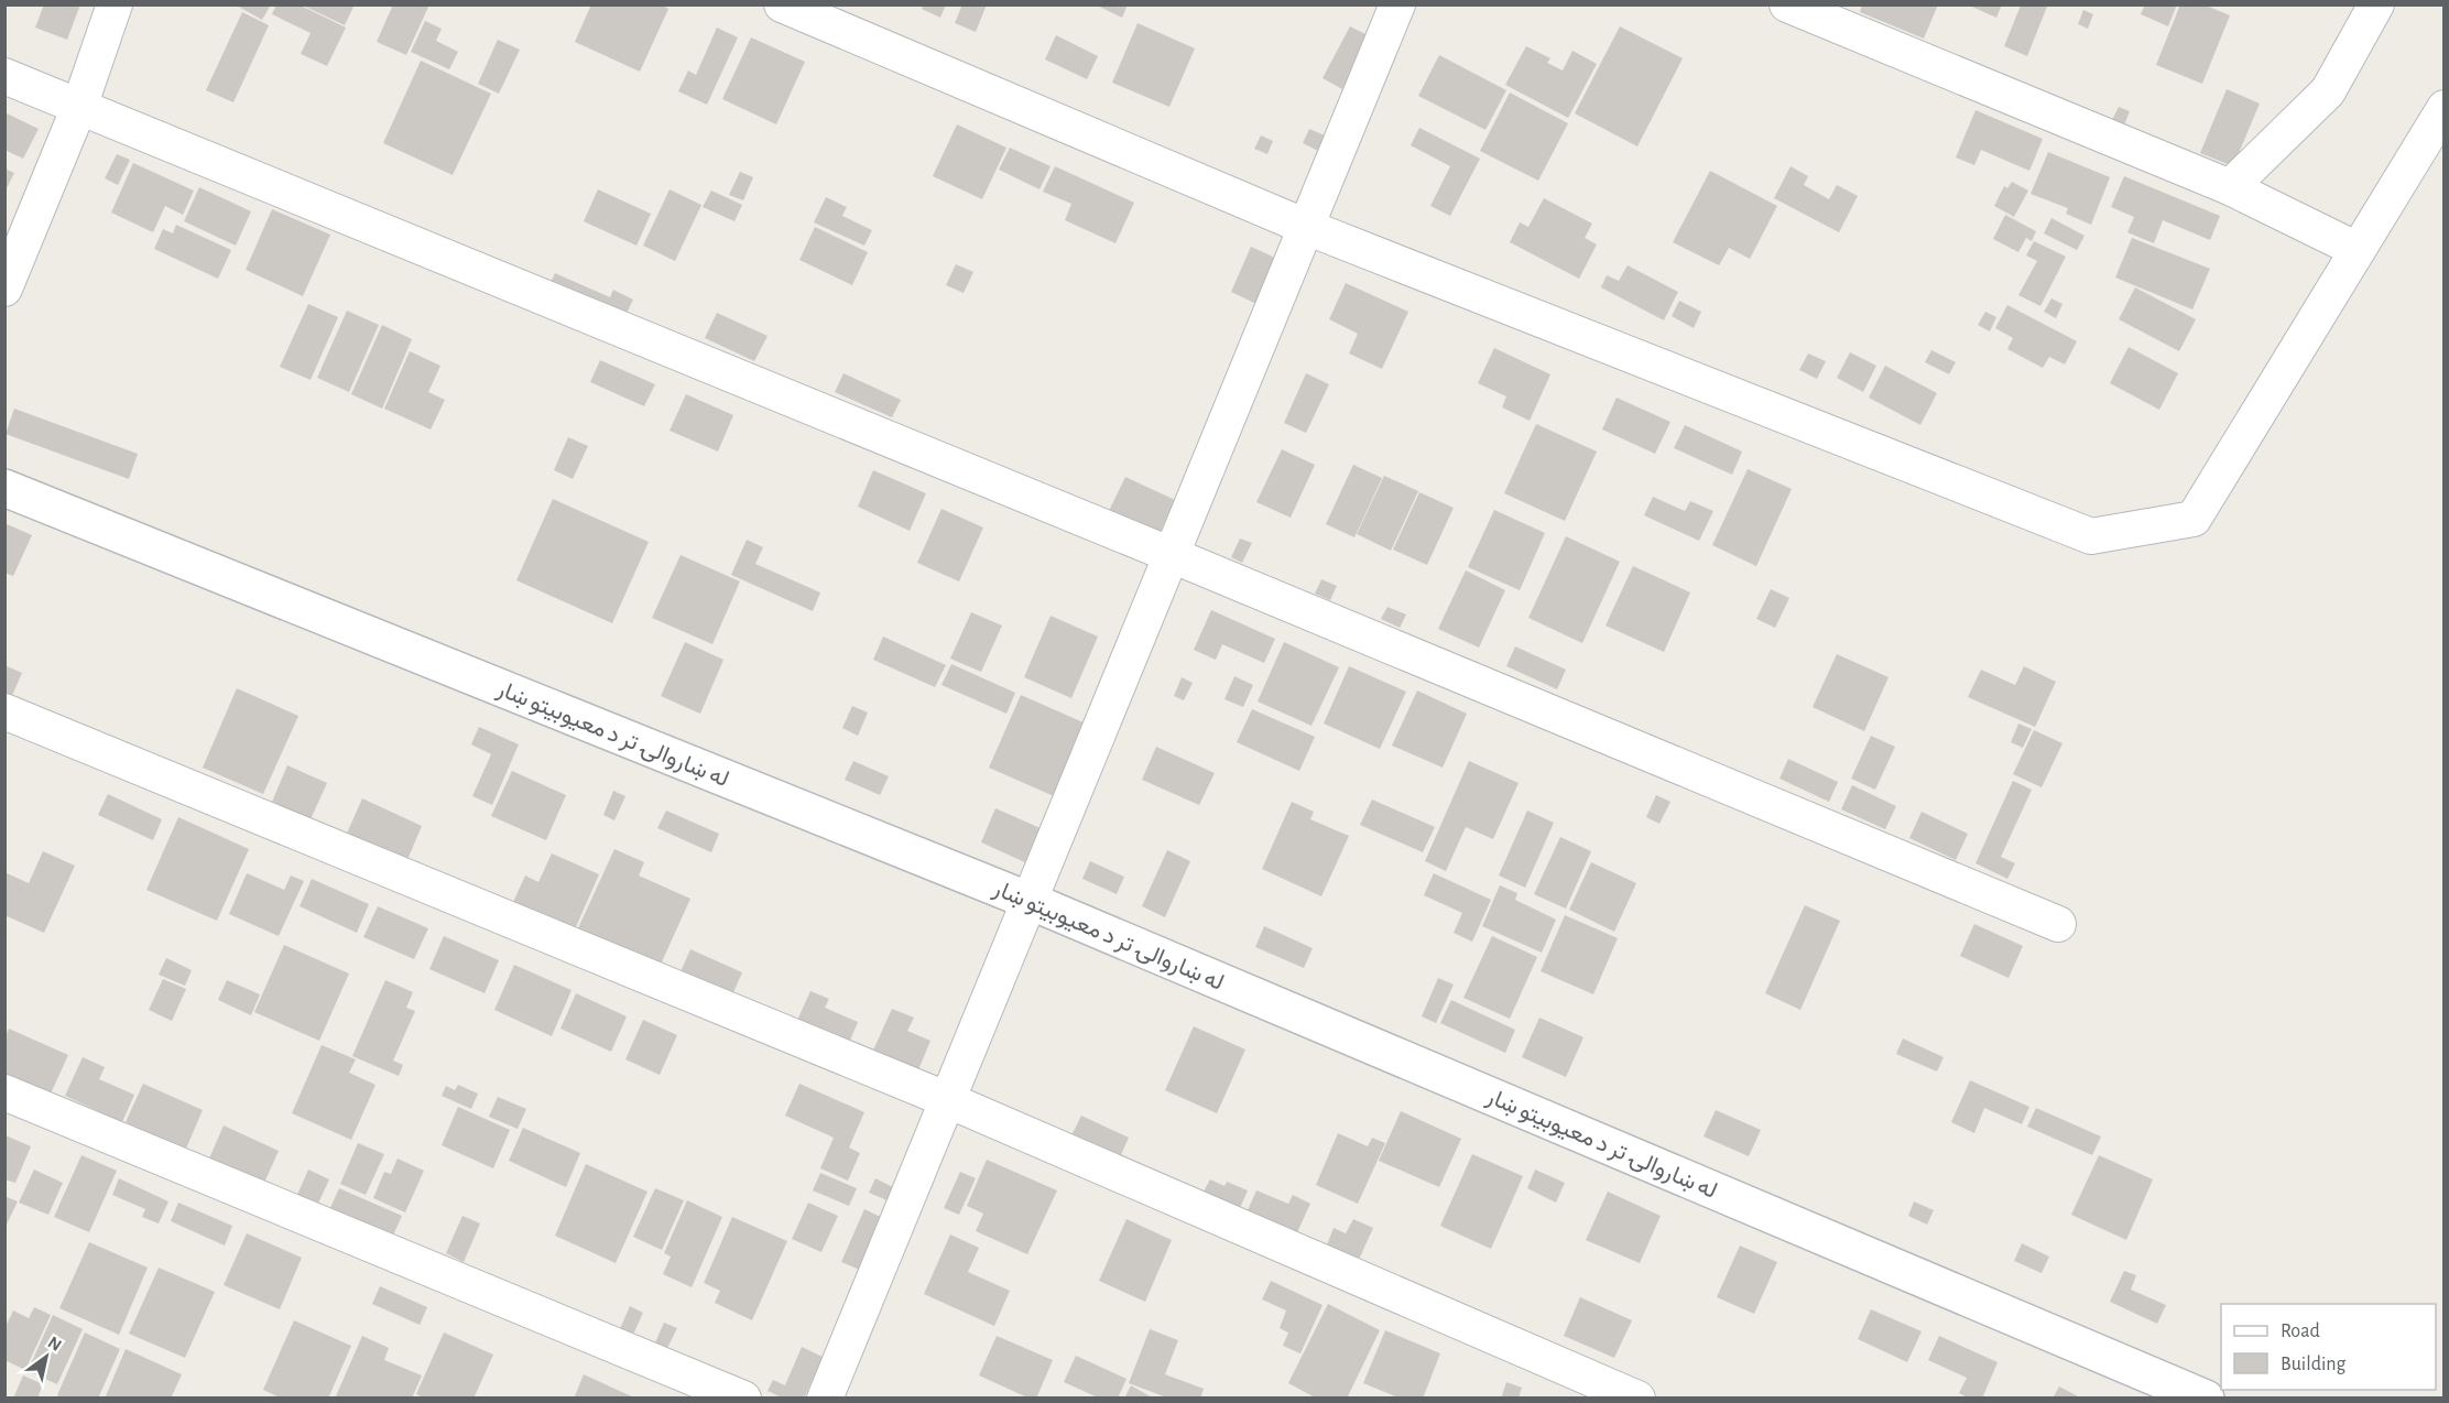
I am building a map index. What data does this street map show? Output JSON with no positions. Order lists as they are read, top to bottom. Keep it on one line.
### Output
{"streets":{"street":["له ښاروالۍ تر د معیوبیتو ښار"]},"legend":["Road","Building"],"north":"top right"}
